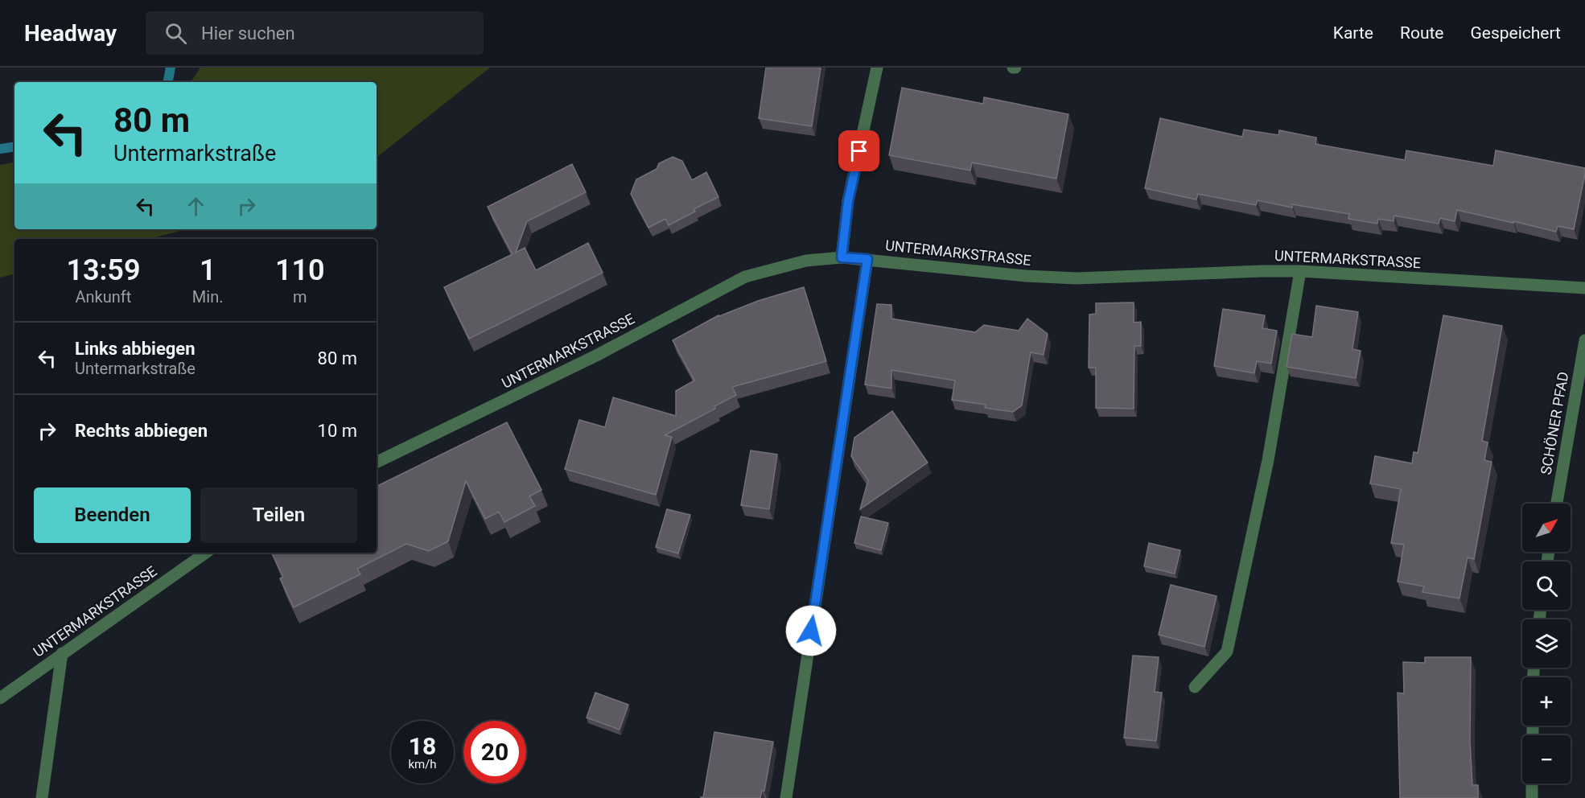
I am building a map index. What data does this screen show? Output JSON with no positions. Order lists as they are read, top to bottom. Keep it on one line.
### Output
{"streets":{"street":["UNTERMARKSTRASSE","SCHÖNER PFAD"]},"north":"top right","page":{"header":"Headway","search":"Hier suchen","nav":["Karte","Route","Gespeichert"],"turn":["80 m","Untermarkstraße"],"eta":["13:59","Ankunft","1","Min.","110","m"],"list":[{"name":"Links abbiegen","note":"Untermarkstraße","value":"80 m"},{"name":"Rechts abbiegen","value":"10 m"}],"buttons":["Beenden","Teilen"],"map_buttons":["+","−"],"speed":"18 km/h","limit":"20"}}
